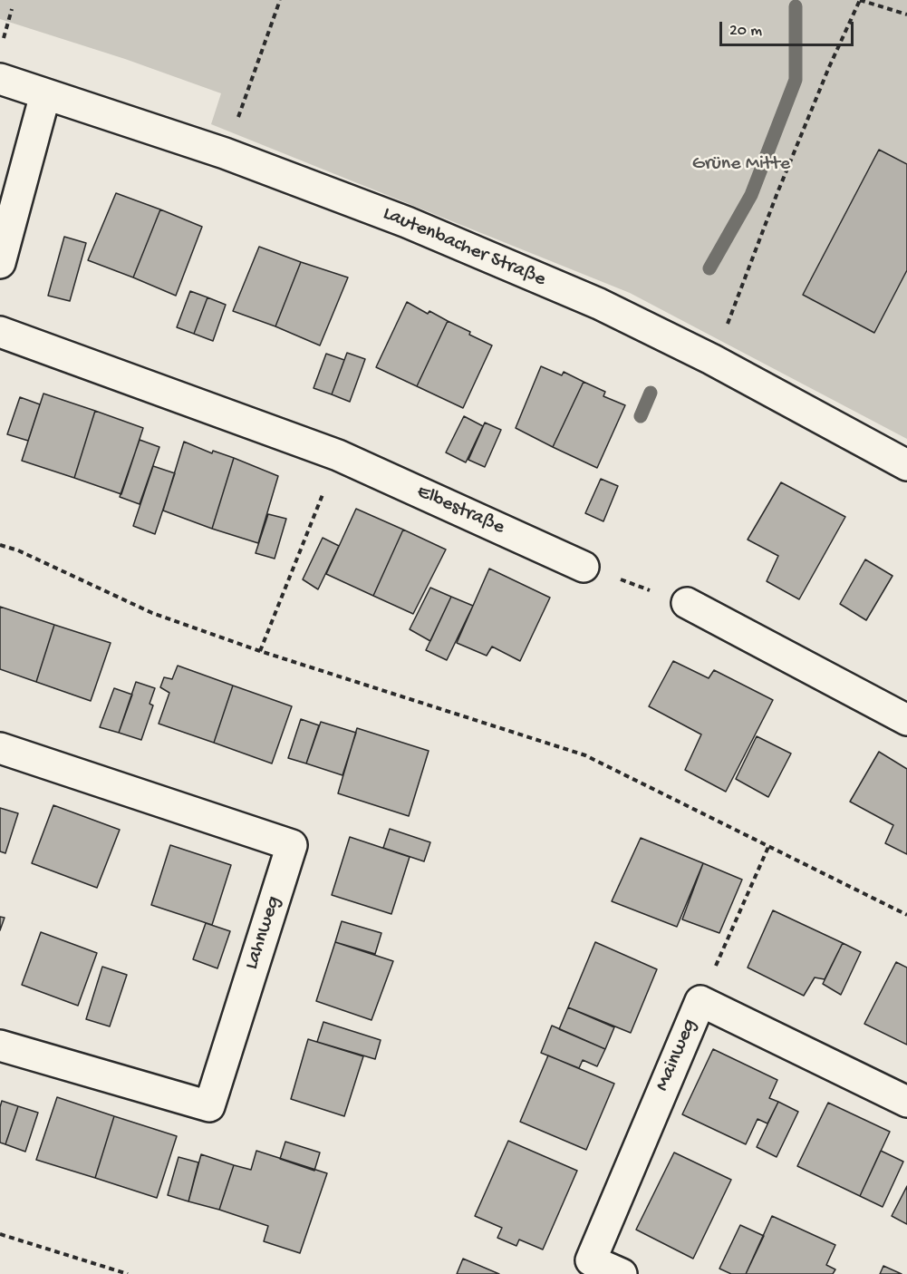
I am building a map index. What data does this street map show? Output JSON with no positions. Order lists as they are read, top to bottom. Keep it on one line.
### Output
{"streets":{"street":["Lautenbacher Straße","Elbestraße","Lahnweg","Mainweg"]},"parks":["Grüne Mitte"],"scale_bar":"20 m"}
